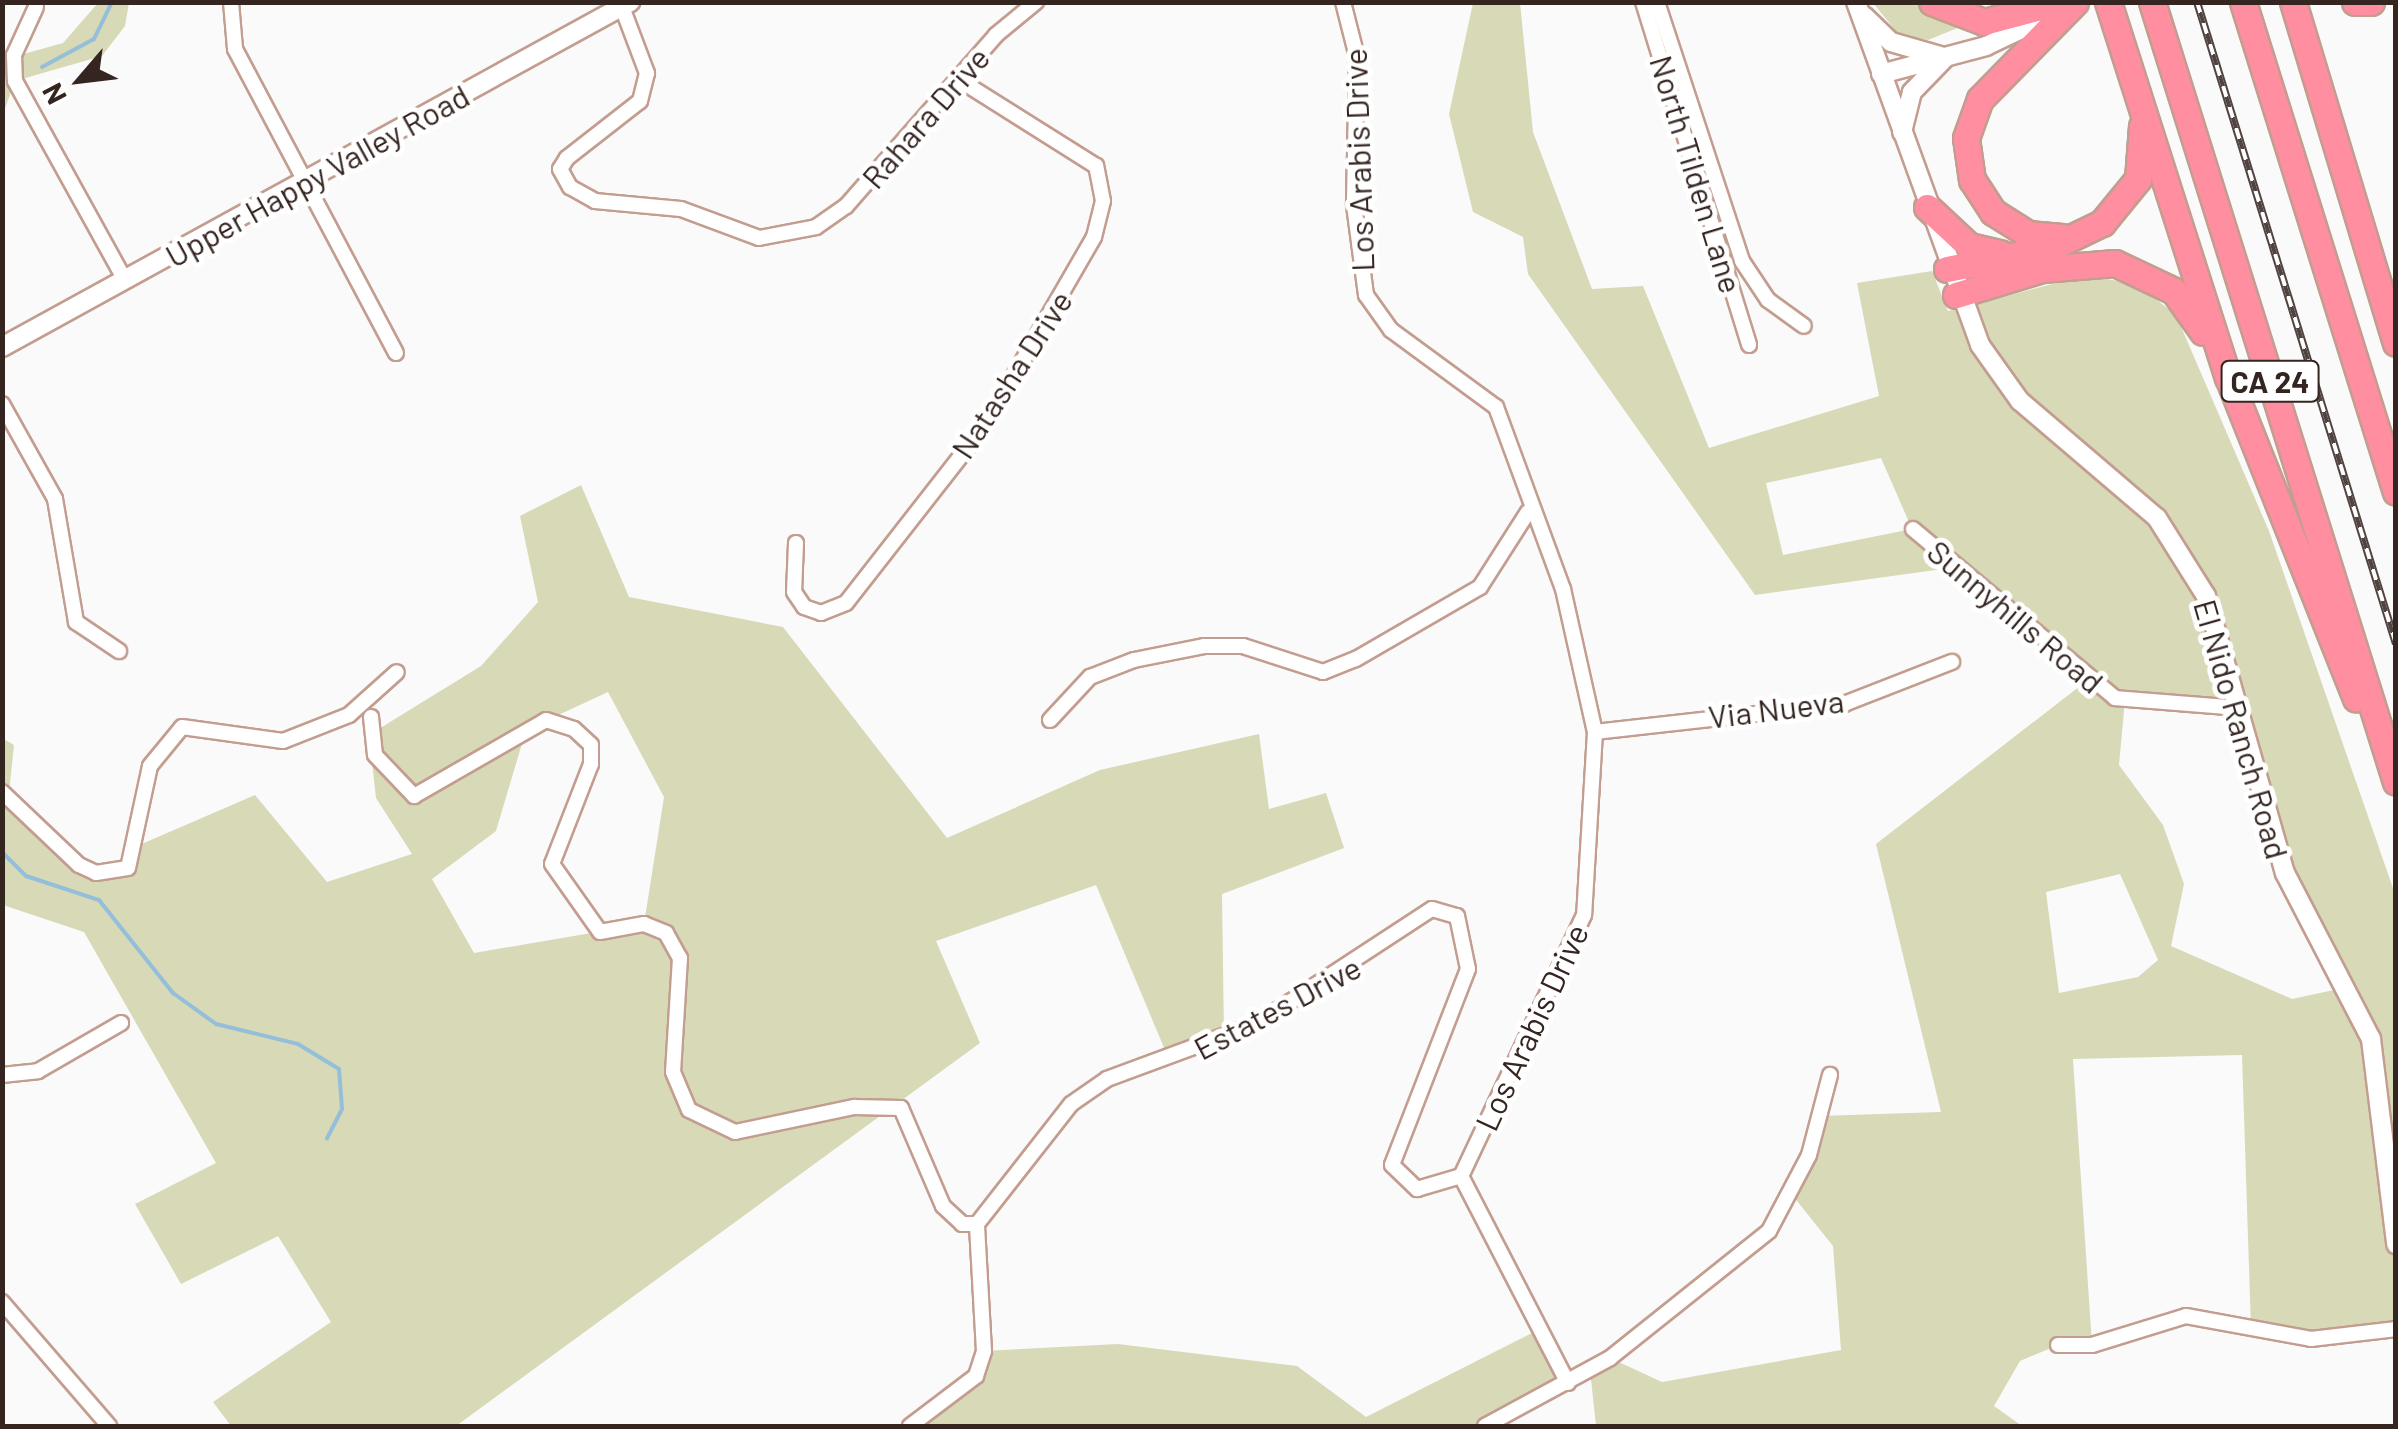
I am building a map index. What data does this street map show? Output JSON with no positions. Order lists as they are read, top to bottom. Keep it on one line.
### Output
{"streets":{"highway":["CA 24"],"street":["Rahara Drive","Los Arabis Drive","North Tilden Lane","Upper Happy Valley Road","Natasha Drive","Sunnyhills Road","Via Nueva","El Nido Ranch Road","Estates Drive"]},"crossings":[["Rahara Drive","Upper Happy Valley Road"],["Rahara Drive","Natasha Drive"],["Los Arabis Drive","Via Nueva"],["Los Arabis Drive","Estates Drive"],["Sunnyhills Road","El Nido Ranch Road"]],"north":"bottom left"}
